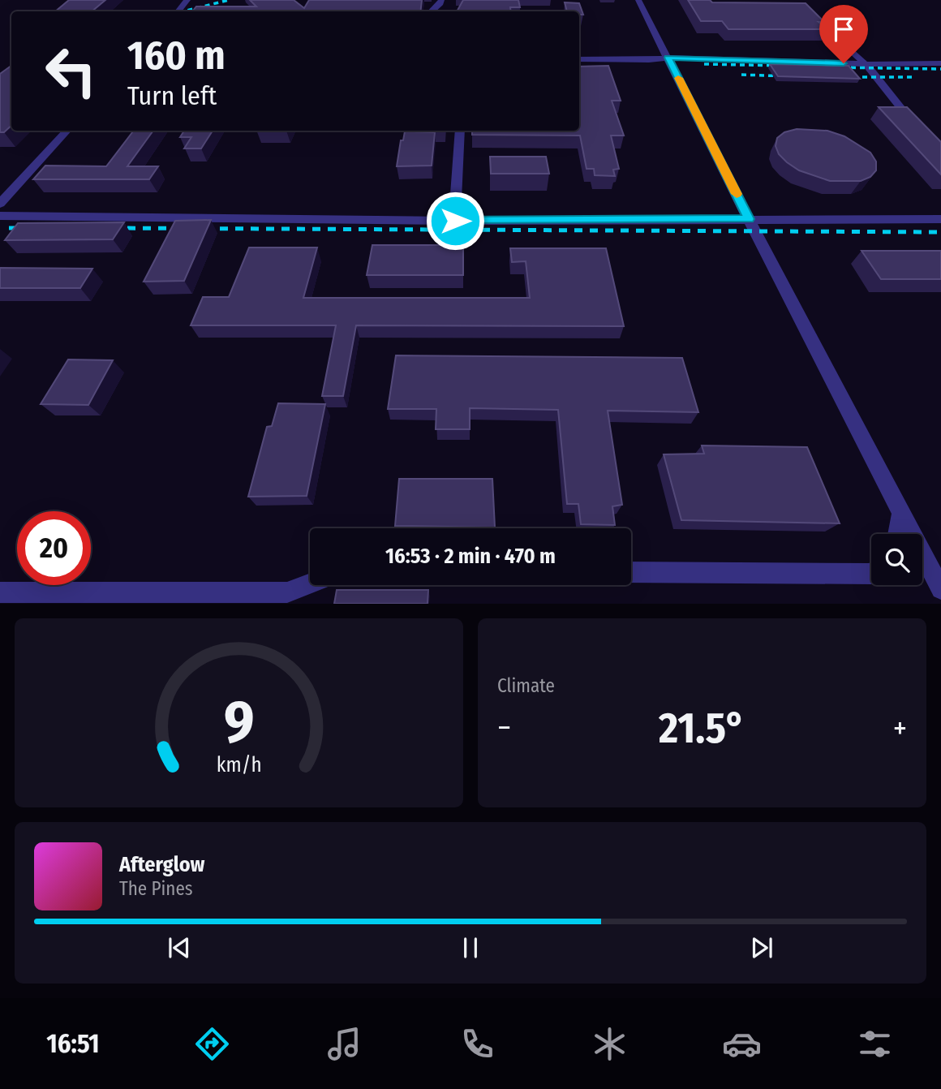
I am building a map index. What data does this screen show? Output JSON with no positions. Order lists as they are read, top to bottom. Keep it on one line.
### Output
{"page":{"turn":["160 m","Turn left"],"limit":"20","trip":"16:53 · 2 min · 470 m","tile":"Climate","heat":["−","21.5°","+"],"song":["Afterglow","The Pines"],"tabs":"16:51","gauge":["9","km/h"]}}
